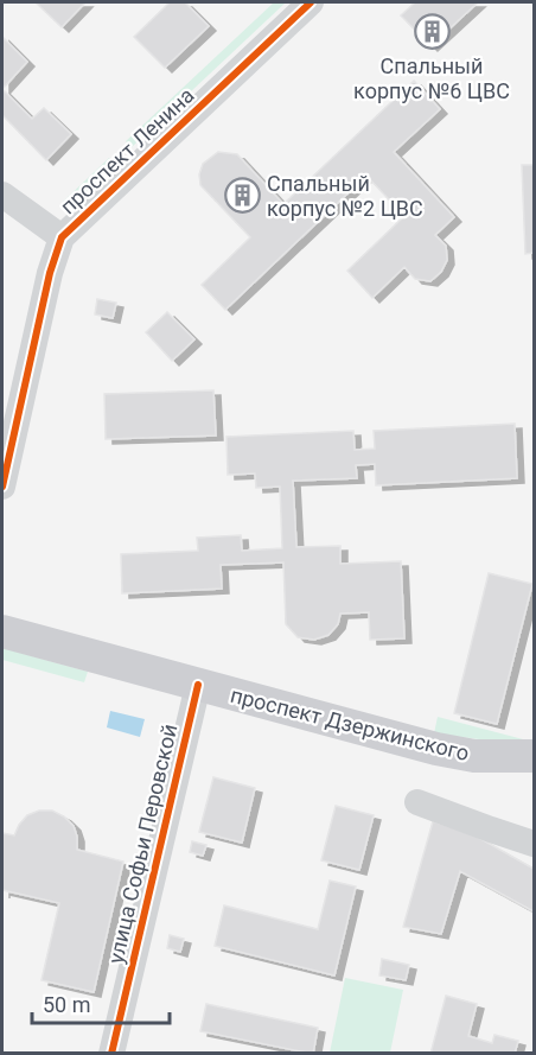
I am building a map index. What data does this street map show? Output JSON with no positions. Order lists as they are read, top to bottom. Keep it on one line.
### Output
{"streets":{"main road":["проспект Дзержинского"],"street":["проспект Ленина","улица Софьи Перовской"]},"crossings":[["проспект Дзержинского","улица Софьи Перовской"]],"places":{"building":["Спальный корпус №6 ЦВС","Спальный корпус №2 ЦВС"]},"scale_bar":"50 m"}
